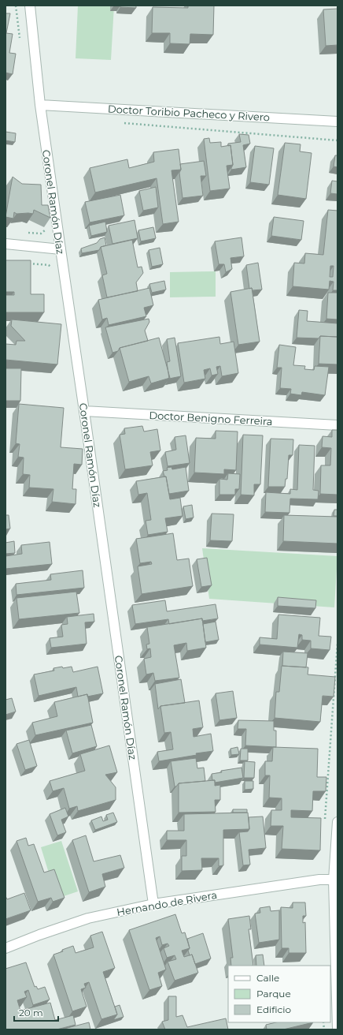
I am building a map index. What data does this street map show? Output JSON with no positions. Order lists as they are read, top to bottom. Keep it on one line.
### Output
{"streets":{"street":["Doctor Toribio Pacheco y Rivero","Coronel Ramón Díaz","Doctor Benigno Ferreira","Hernando de Rivera"]},"crossings":[["Doctor Toribio Pacheco y Rivero","Coronel Ramón Díaz"],["Coronel Ramón Díaz","Doctor Benigno Ferreira"],["Coronel Ramón Díaz","Hernando de Rivera"]],"legend":["Calle","Parque","Edificio"],"scale_bar":"20 m"}
